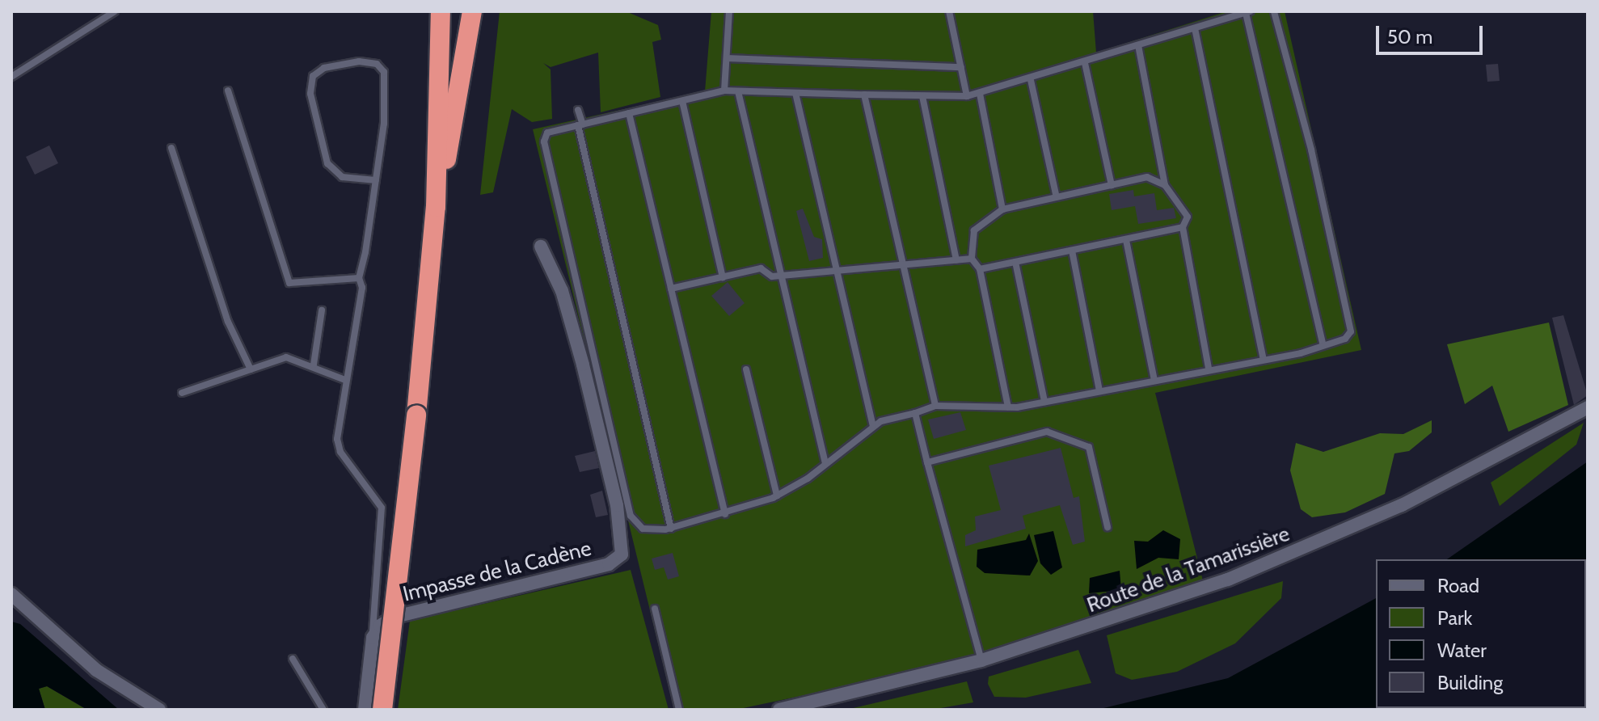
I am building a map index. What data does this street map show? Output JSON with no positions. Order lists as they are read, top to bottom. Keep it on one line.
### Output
{"streets":{"street":["Route de la Tamarissière","Impasse de la Cadène"]},"legend":["Road","Park","Water","Building"],"scale_bar":"50 m"}
